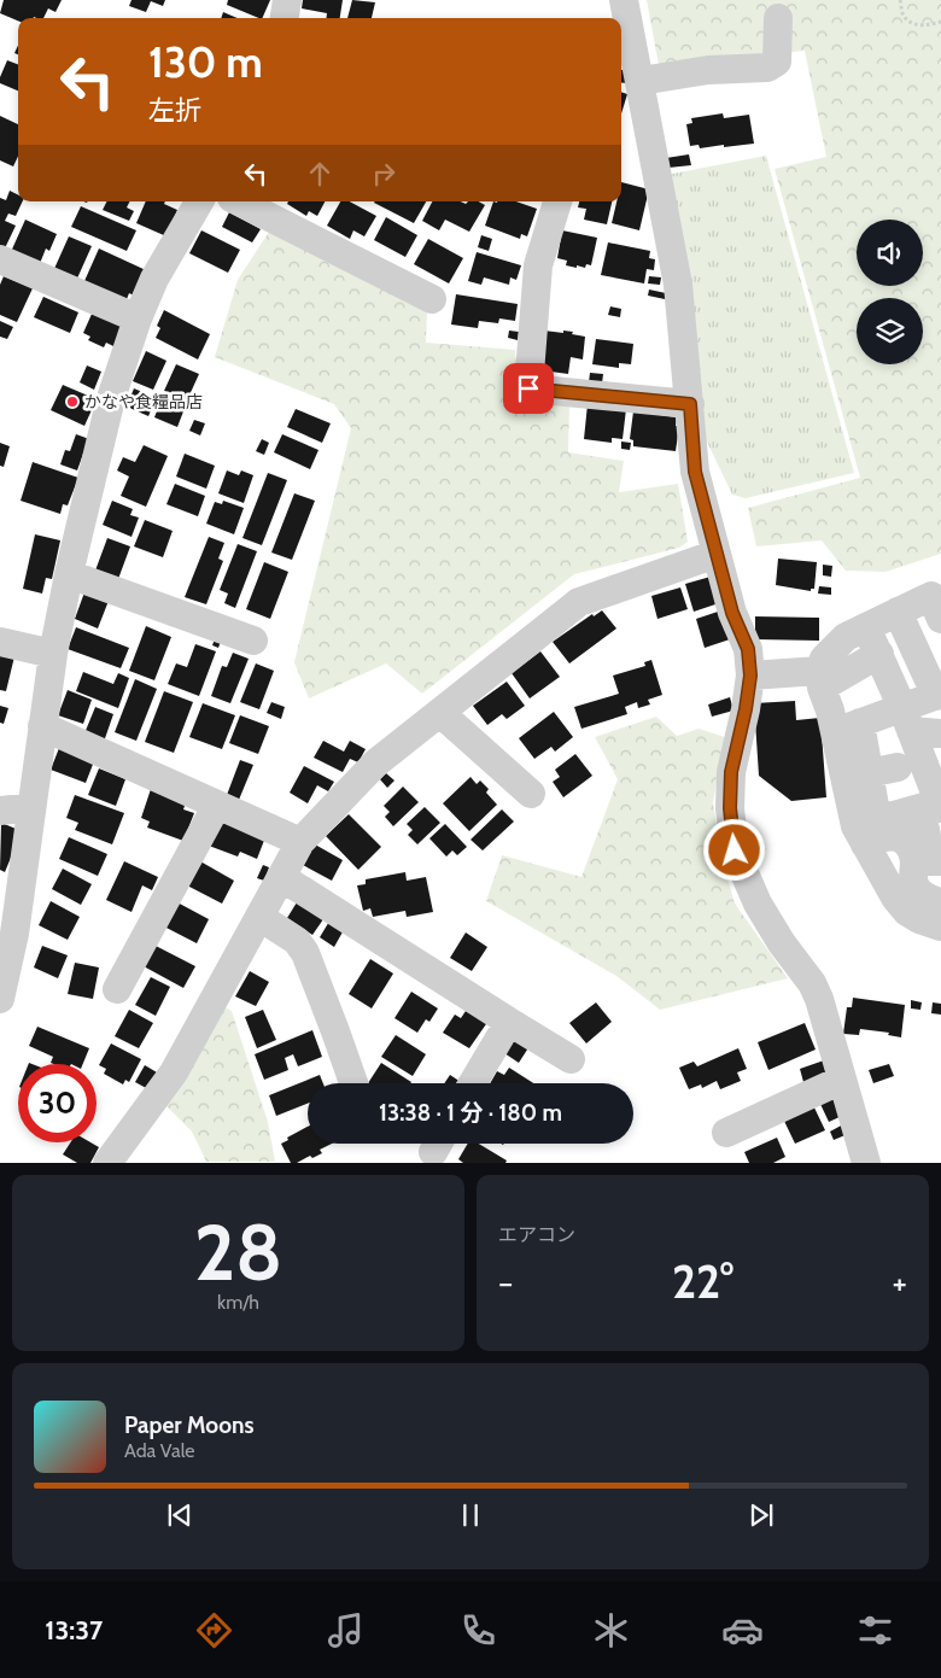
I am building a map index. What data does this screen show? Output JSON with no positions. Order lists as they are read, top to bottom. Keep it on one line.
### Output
{"places":["かなや食糧品店"],"page":{"turn":["130 m","左折"],"limit":"30","trip":"13:38 · 1 分 · 180 m","tile":[["28","km/h"],"エアコン"],"heat":["−","22°","+"],"song":["Paper Moons","Ada Vale"],"tabs":"13:37"}}
